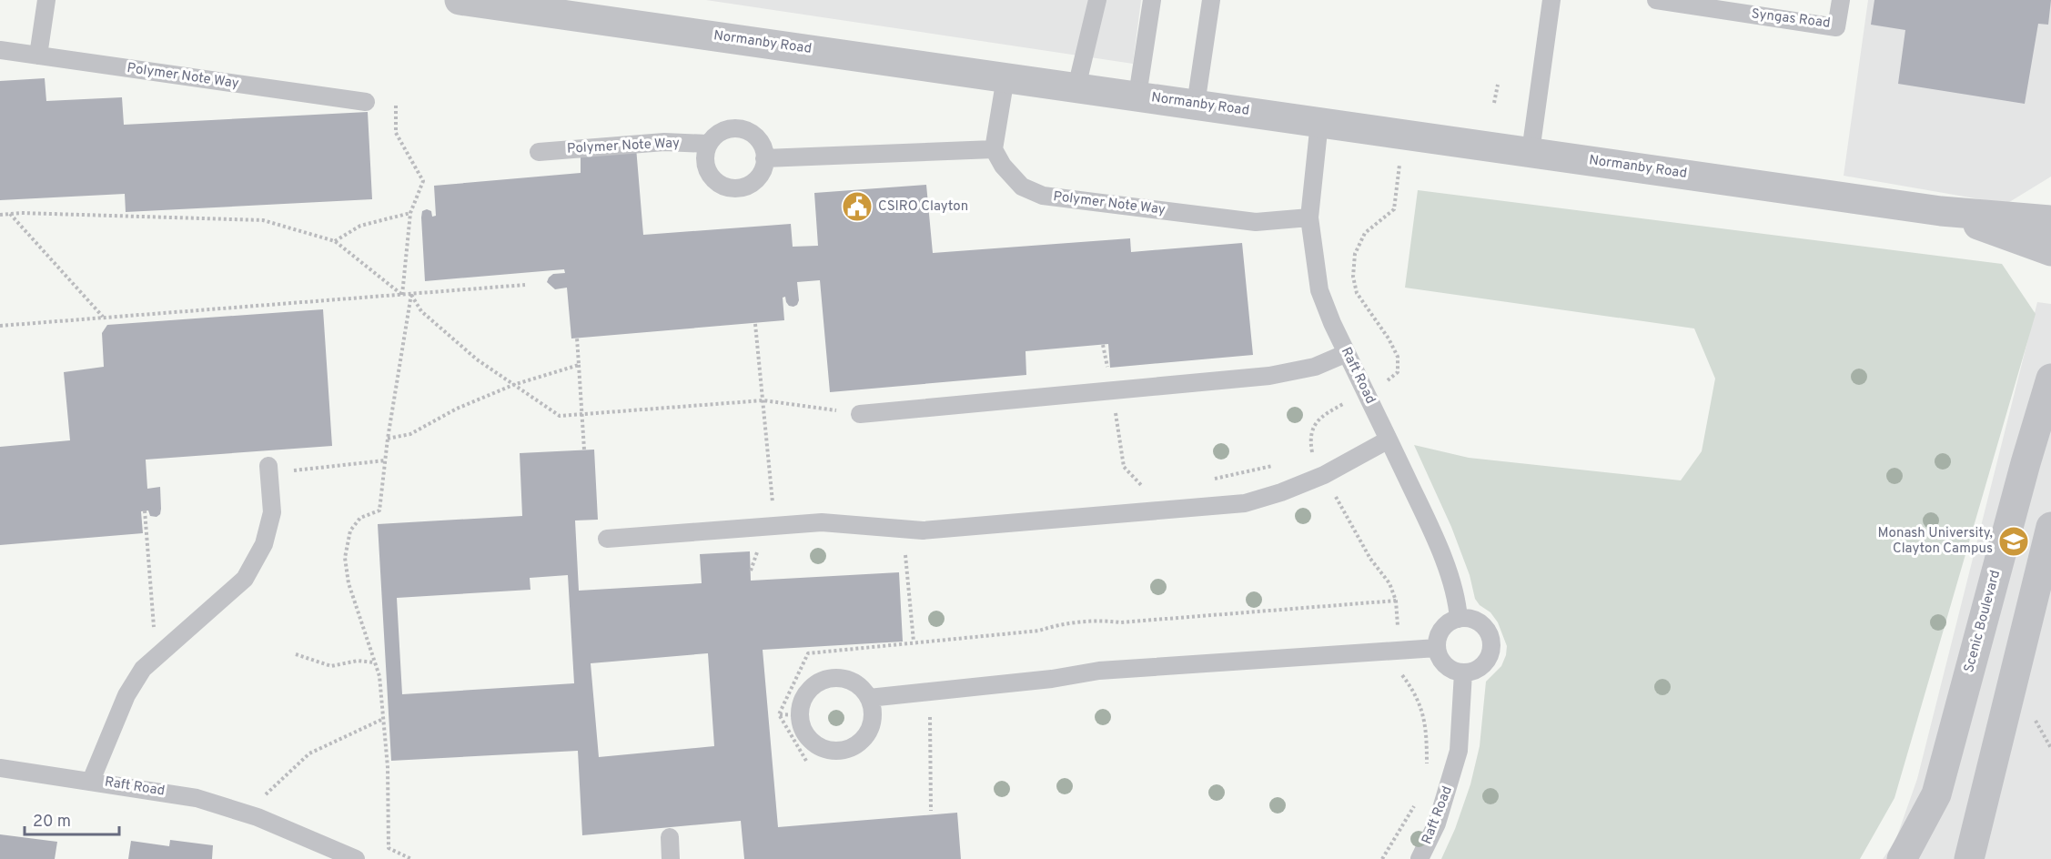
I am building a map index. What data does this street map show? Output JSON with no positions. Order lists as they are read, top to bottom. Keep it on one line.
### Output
{"streets":{"street":["Normanby Road","Scenic Boulevard"],"lane":["Syngas Road","Polymer Note Way","Raft Road"]},"crossings":[["Normanby Road","Raft Road"],["Polymer Note Way","Raft Road"]],"places":{"public building":["CSIRO Clayton"],"school or university":["Monash University, Clayton Campus"]},"scale_bar":"20 m"}
